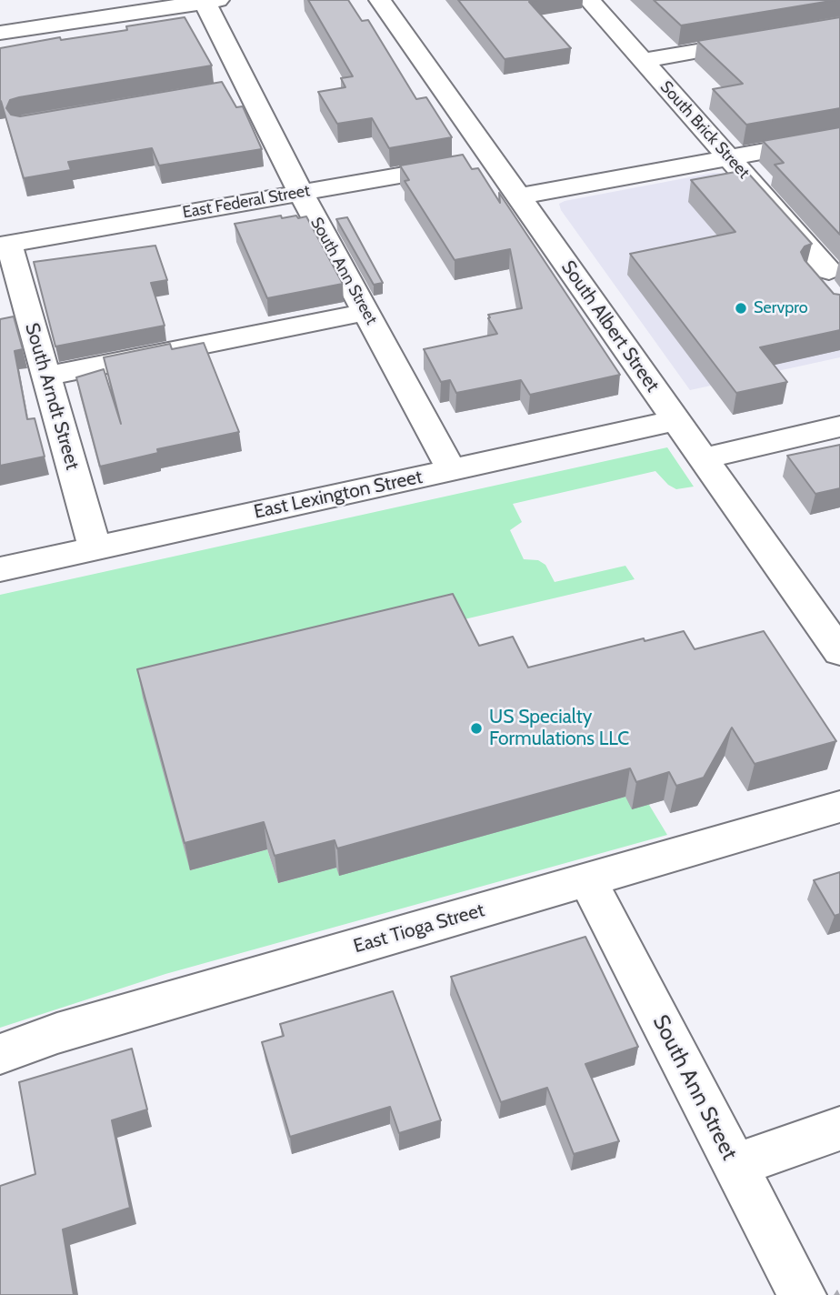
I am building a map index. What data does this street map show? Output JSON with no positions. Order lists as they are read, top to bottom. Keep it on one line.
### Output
{"streets":{"street":["South Brick Street","East Federal Street","South Ann Street","South Albert Street","South Arndt Street","East Lexington Street","East Tioga Street"]},"crossings":[["East Federal Street","South Ann Street"],["East Federal Street","South Albert Street"],["East Federal Street","South Arndt Street"],["South Ann Street","East Lexington Street"],["South Ann Street","East Tioga Street"],["South Albert Street","East Lexington Street"],["South Arndt Street","East Lexington Street"]],"places":["Servpro","US Specialty Formulations LLC"]}
